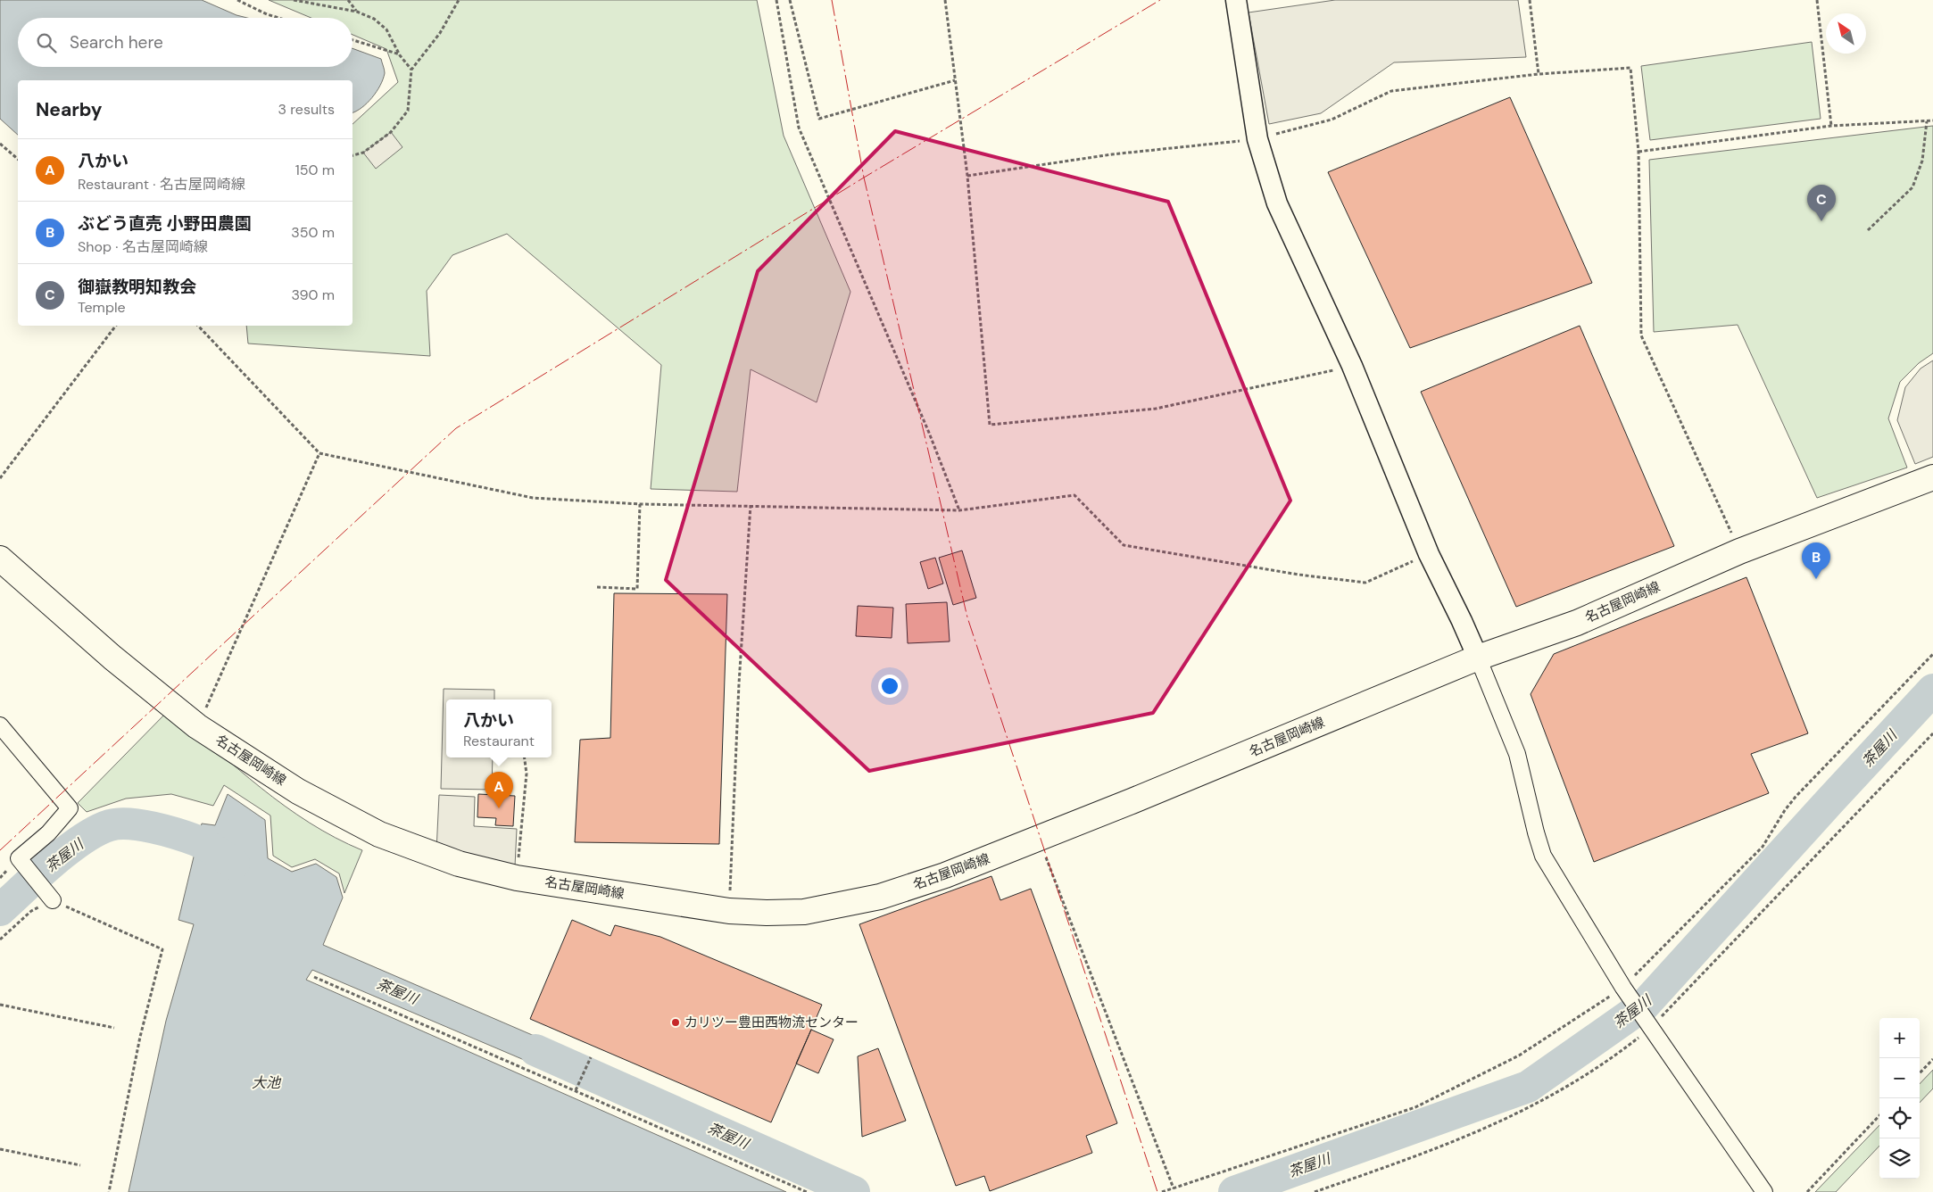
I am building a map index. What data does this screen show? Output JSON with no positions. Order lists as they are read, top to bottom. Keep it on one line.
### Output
{"streets":{"main road":["名古屋岡崎線"]},"water":["茶屋川","大池"],"places":["カリツー豊田西物流センター"],"north":"top left","page":{"search":"Search here","heading":["Nearby","3 results"],"list":[{"mark":"A","name":"八かい","note":"Restaurant · 名古屋岡崎線","value":"150 m"},{"mark":"B","name":"ぶどう直売 小野田農園","note":"Shop · 名古屋岡崎線","value":"350 m"},{"mark":"C","name":"御嶽教明知教会","note":"Temple","value":"390 m"}],"pins":["C","B","A"],"popup":["八かい","Restaurant"],"map_buttons":["+","−"]}}
